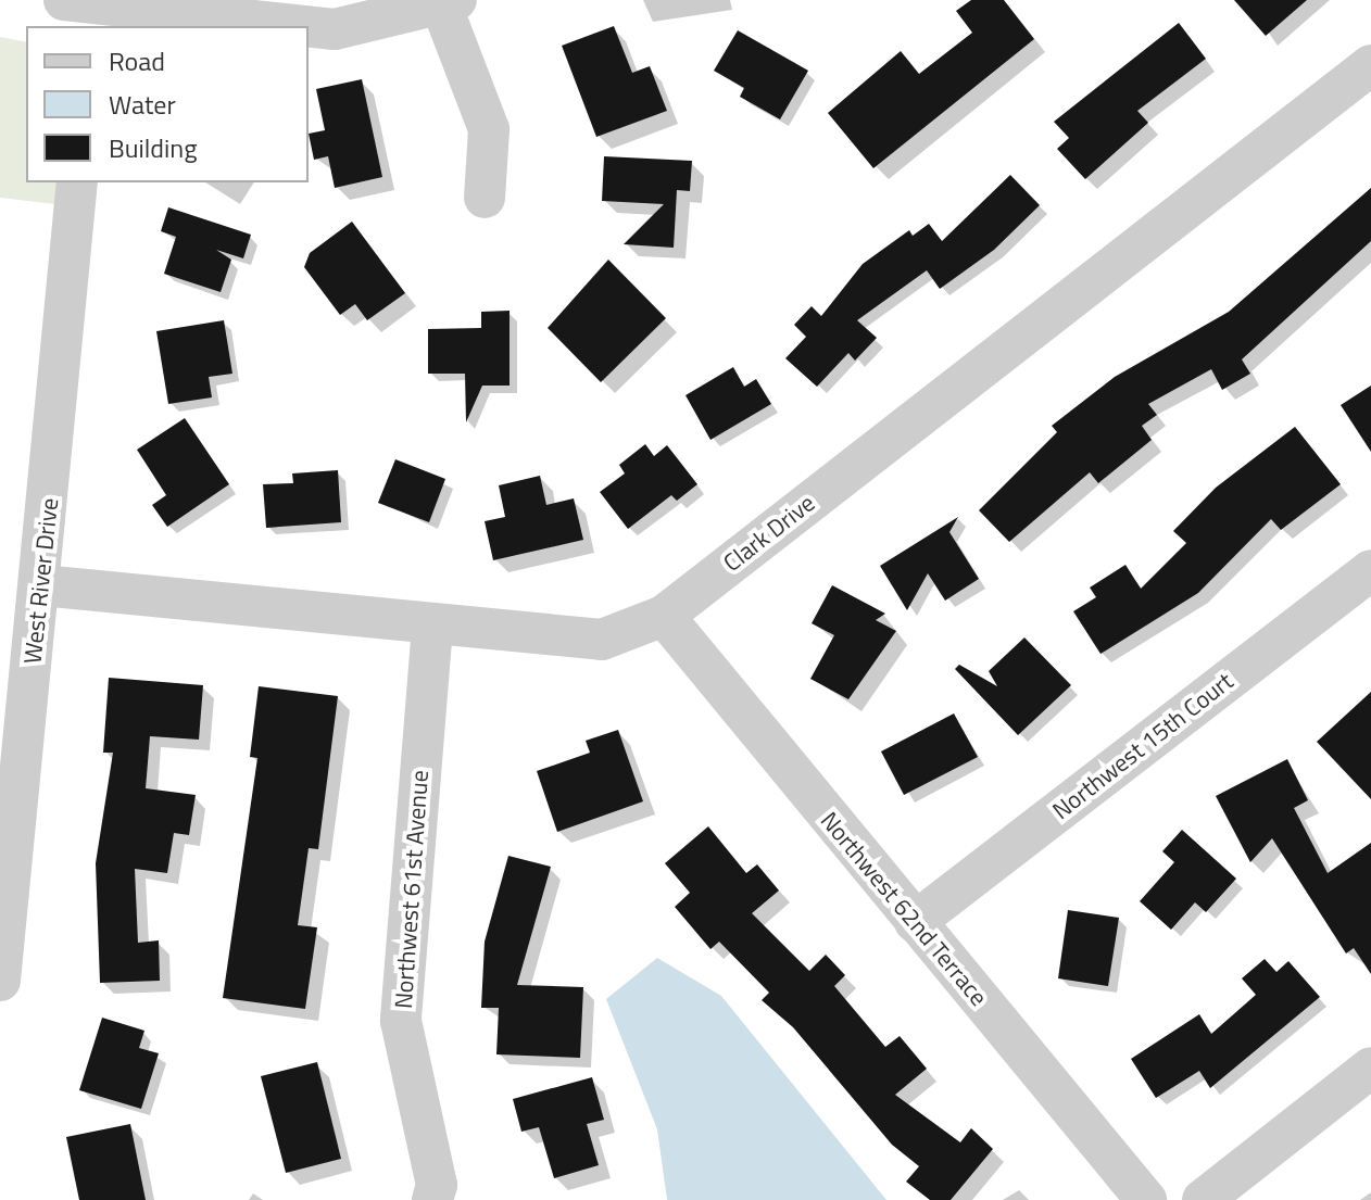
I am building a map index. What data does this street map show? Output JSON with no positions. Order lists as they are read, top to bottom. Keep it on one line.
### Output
{"streets":{"street":["Clark Drive","West River Drive","Northwest 15th Court","Northwest 61st Avenue","Northwest 62nd Terrace"]},"crossings":[["Clark Drive","West River Drive"],["Clark Drive","Northwest 61st Avenue"],["Clark Drive","Northwest 62nd Terrace"],["Northwest 15th Court","Northwest 62nd Terrace"]],"legend":["Road","Water","Building"]}
